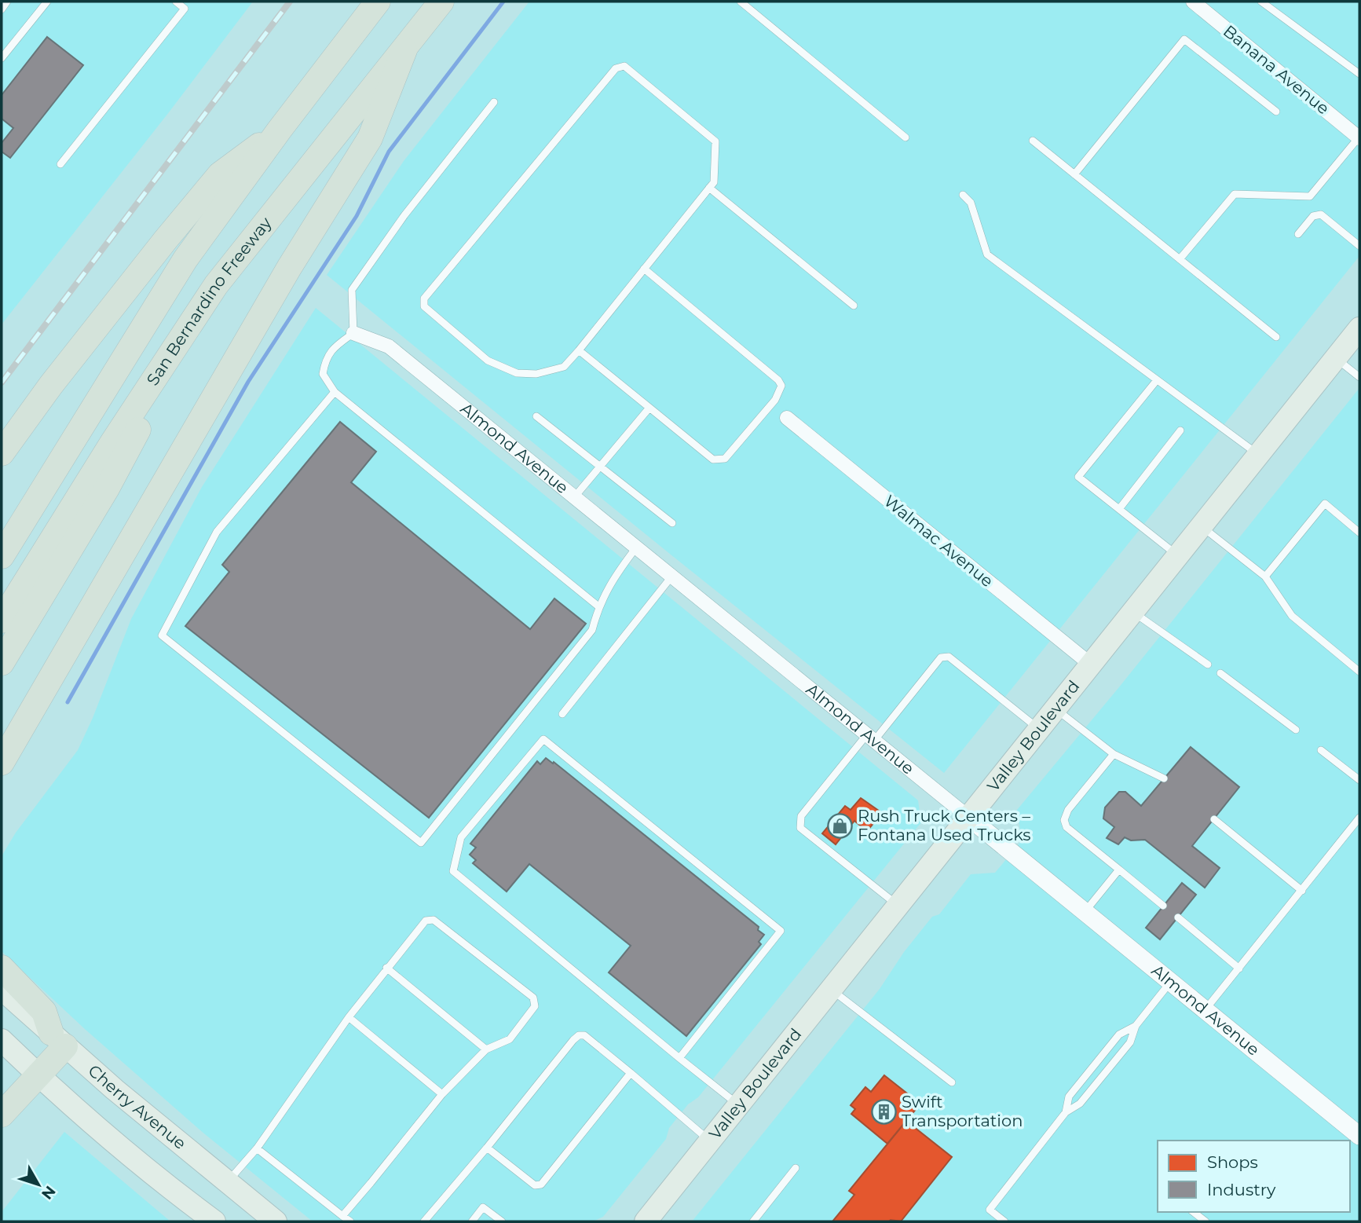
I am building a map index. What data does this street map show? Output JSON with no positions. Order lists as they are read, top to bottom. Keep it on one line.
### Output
{"streets":{"highway":["San Bernardino Freeway"],"main road":["Valley Boulevard","Cherry Avenue"],"street":["Banana Avenue","Almond Avenue","Walmac Avenue"]},"crossings":[["Almond Avenue","Valley Boulevard"],["Walmac Avenue","Valley Boulevard"]],"places":{"shop":["Rush Truck Centers – Fontana Used Trucks"],"building":["Swift Transportation"]},"legend":["Shops","Industry"],"north":"bottom right"}
